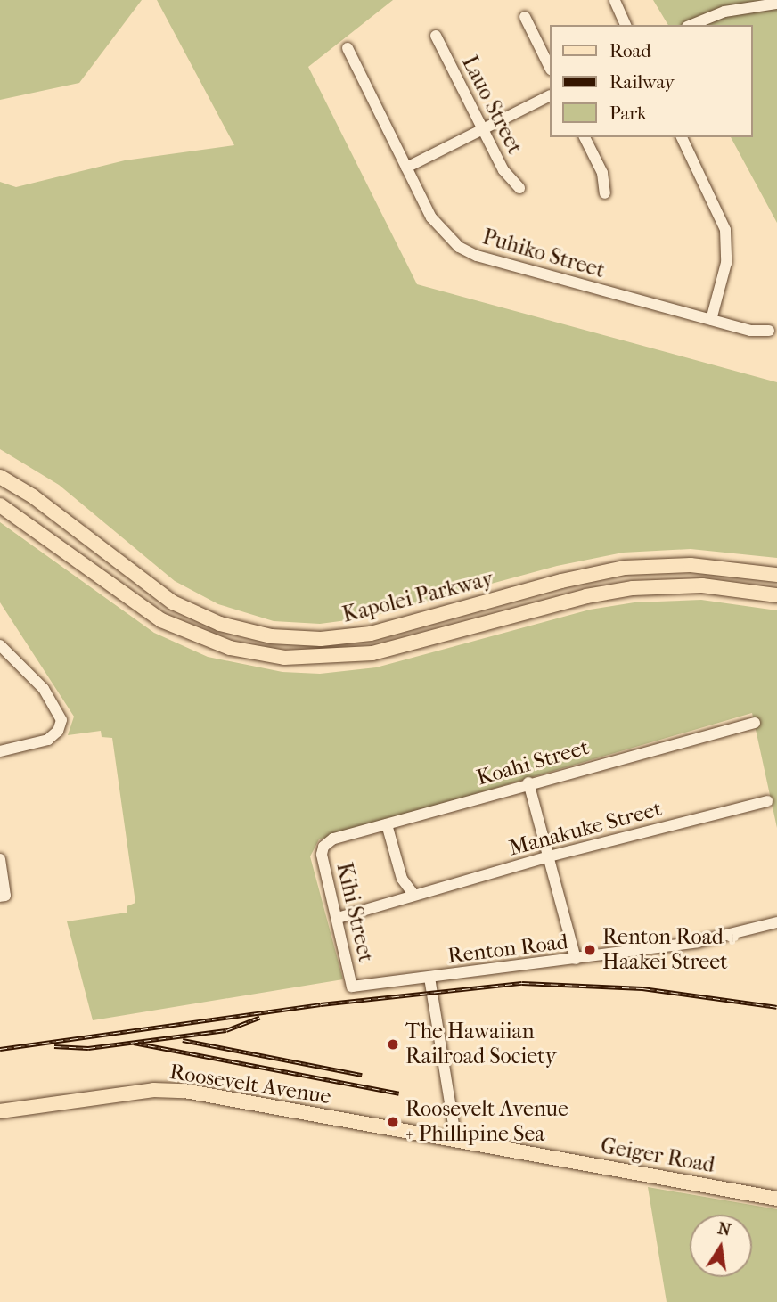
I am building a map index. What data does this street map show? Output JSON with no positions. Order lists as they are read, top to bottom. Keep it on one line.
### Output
{"streets":{"main road":["Kapolei Parkway","Roosevelt Avenue","Geiger Road"],"street":["Lauo Street","Puhiko Street","Koahi Street","Manakuke Street","Kihi Street","Renton Road"]},"crossings":[["Koahi Street","Kihi Street"],["Manakuke Street","Kihi Street"],["Kihi Street","Renton Road"],["Roosevelt Avenue","Geiger Road"]],"places":["Renton Road + Haakei Street","The Hawaiian Railroad Society","Roosevelt Avenue + Phillipine Sea"],"legend":["Road","Railway","Park"],"north":"top"}
